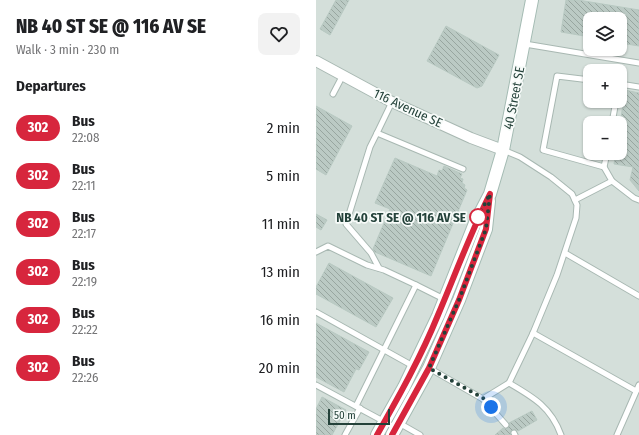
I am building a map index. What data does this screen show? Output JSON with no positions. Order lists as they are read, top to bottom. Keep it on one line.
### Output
{"streets":{"street":["40 Street SE","116 Avenue SE"]},"crossings":[["40 Street SE","116 Avenue SE"]],"places":["NB 40 ST SE @ 116 AV SE"],"lines":["bus line 302"],"scale_bar":"50 m","page":{"heading":[["NB 40 ST SE @ 116 AV SE","Walk · 3 min · 230 m"],"Departures"],"map_buttons":["+","−"],"list":[{"mark":"302","name":"Bus","note":"22:08","value":"2 min"},{"mark":"302","name":"Bus","note":"22:11","value":"5 min"},{"mark":"302","name":"Bus","note":"22:17","value":"11 min"},{"mark":"302","name":"Bus","note":"22:19","value":"13 min"},{"mark":"302","name":"Bus","note":"22:22","value":"16 min"},{"mark":"302","name":"Bus","note":"22:26","value":"20 min"}],"scale":"50 m"}}
